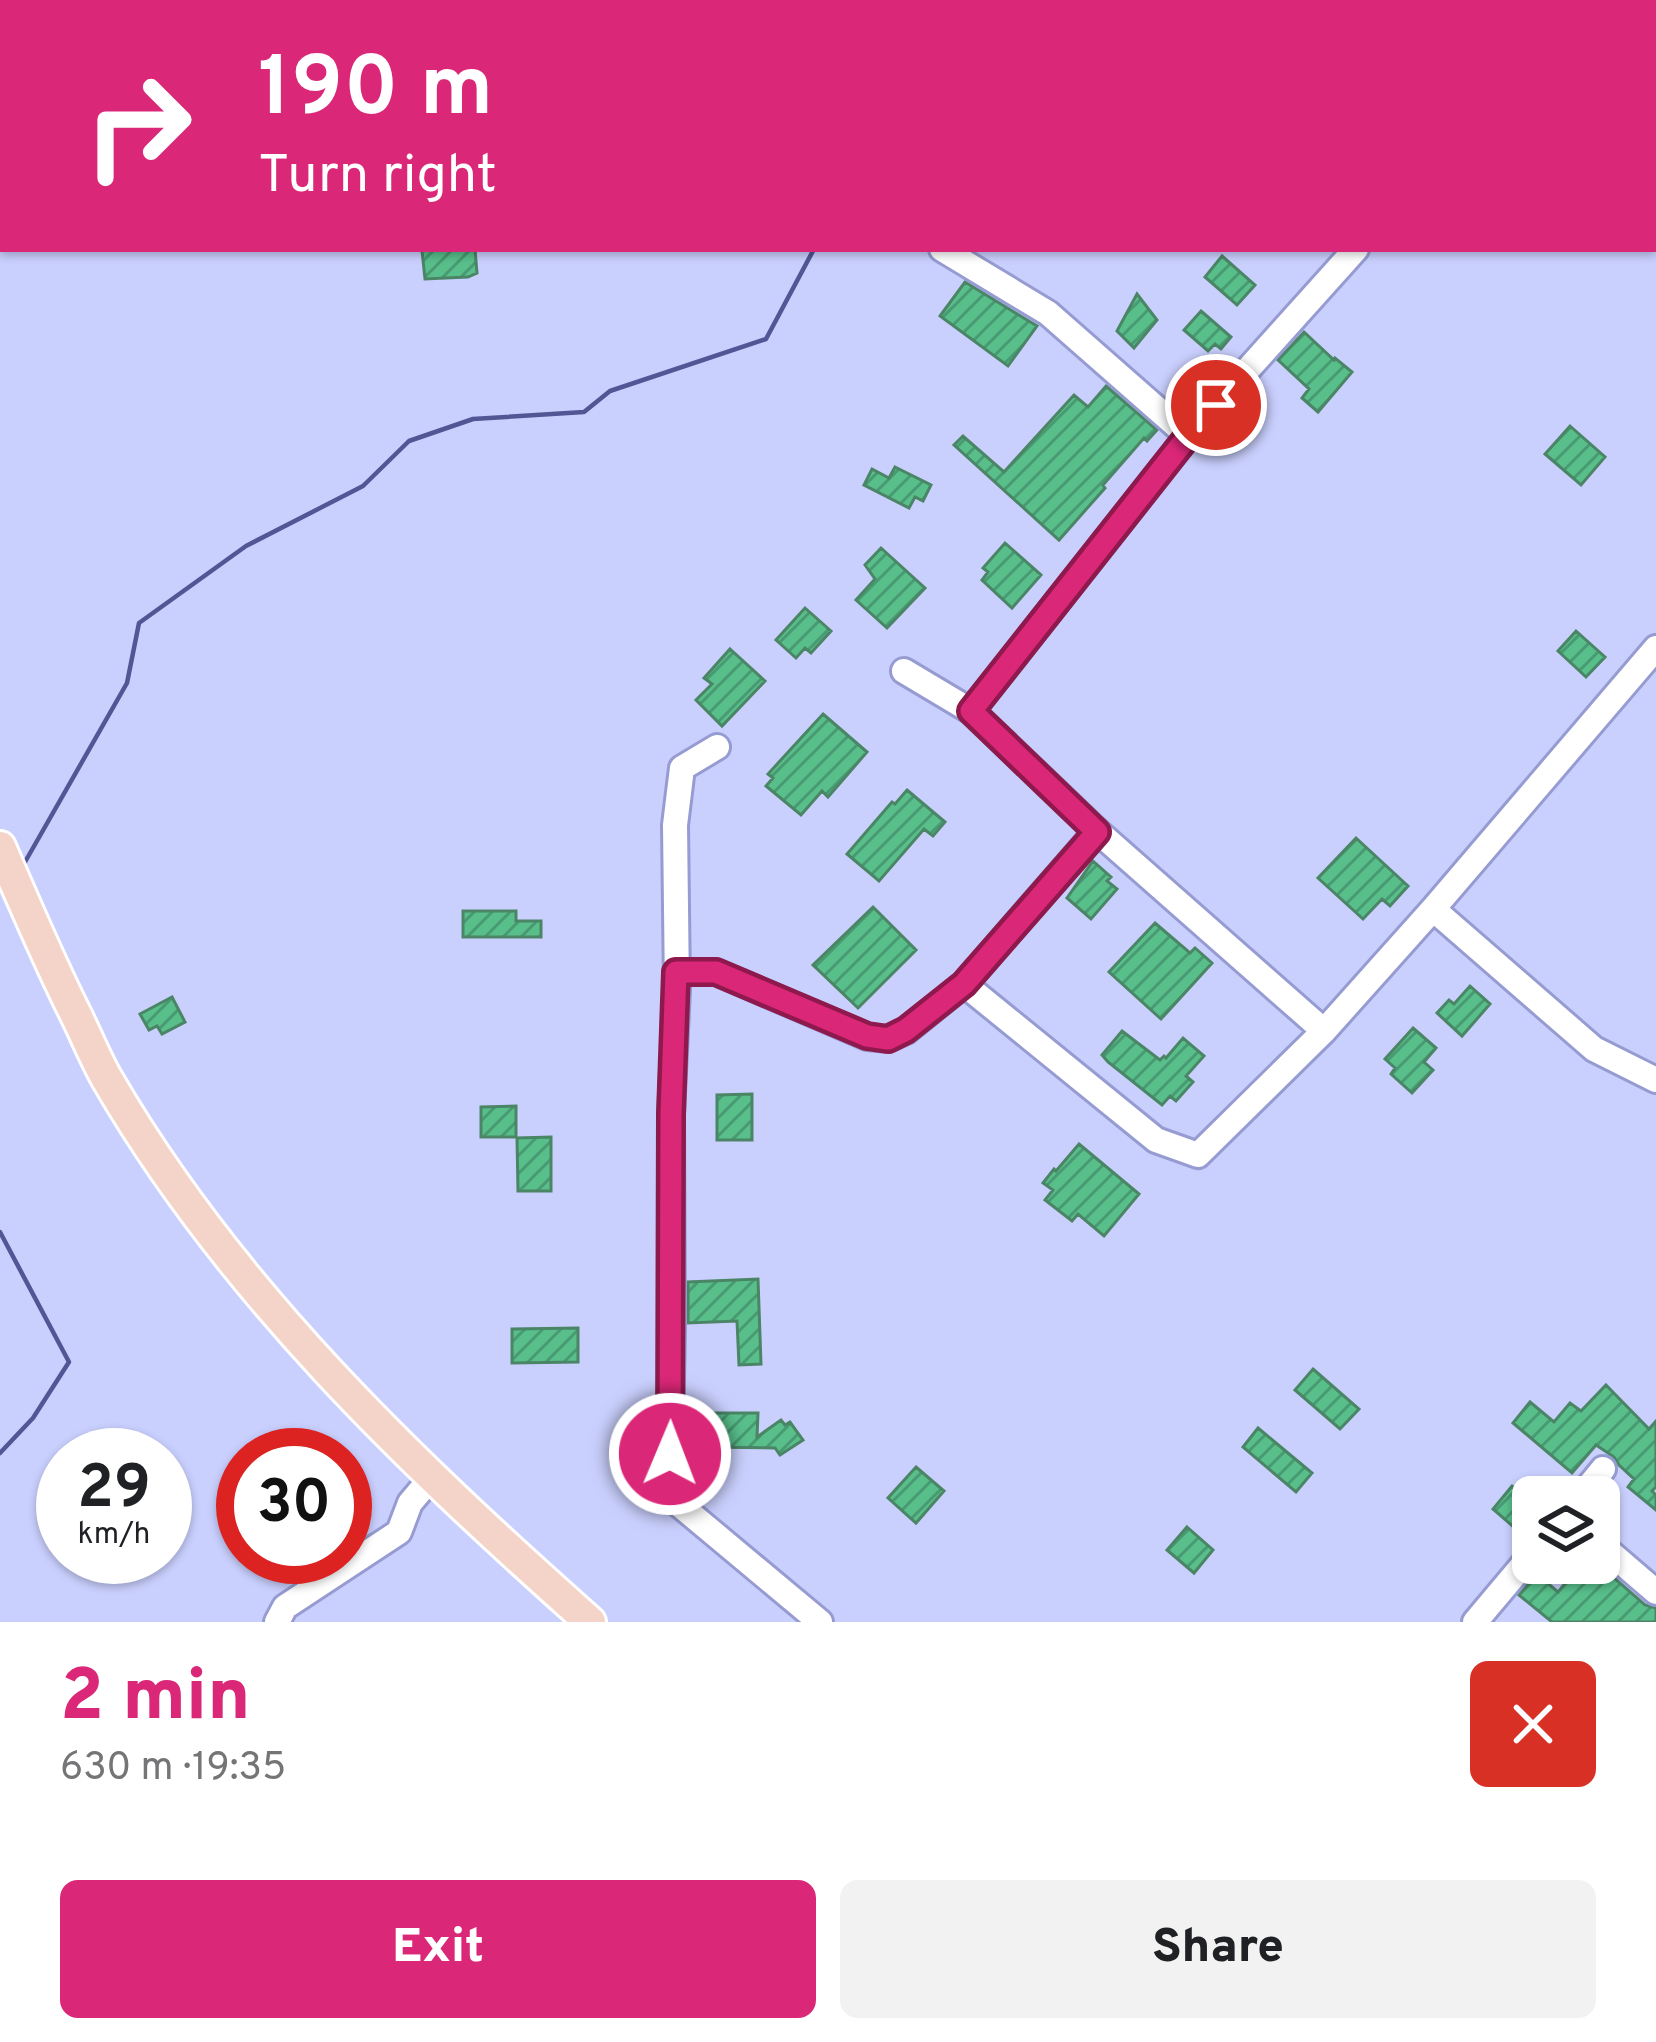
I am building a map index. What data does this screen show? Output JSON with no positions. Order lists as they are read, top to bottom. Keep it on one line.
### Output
{"page":{"turn":["190 m","Turn right"],"speed":"29 km/h","limit":"30","heading":["2 min","630 m · 19:35"],"buttons":["Exit","Share"]}}
